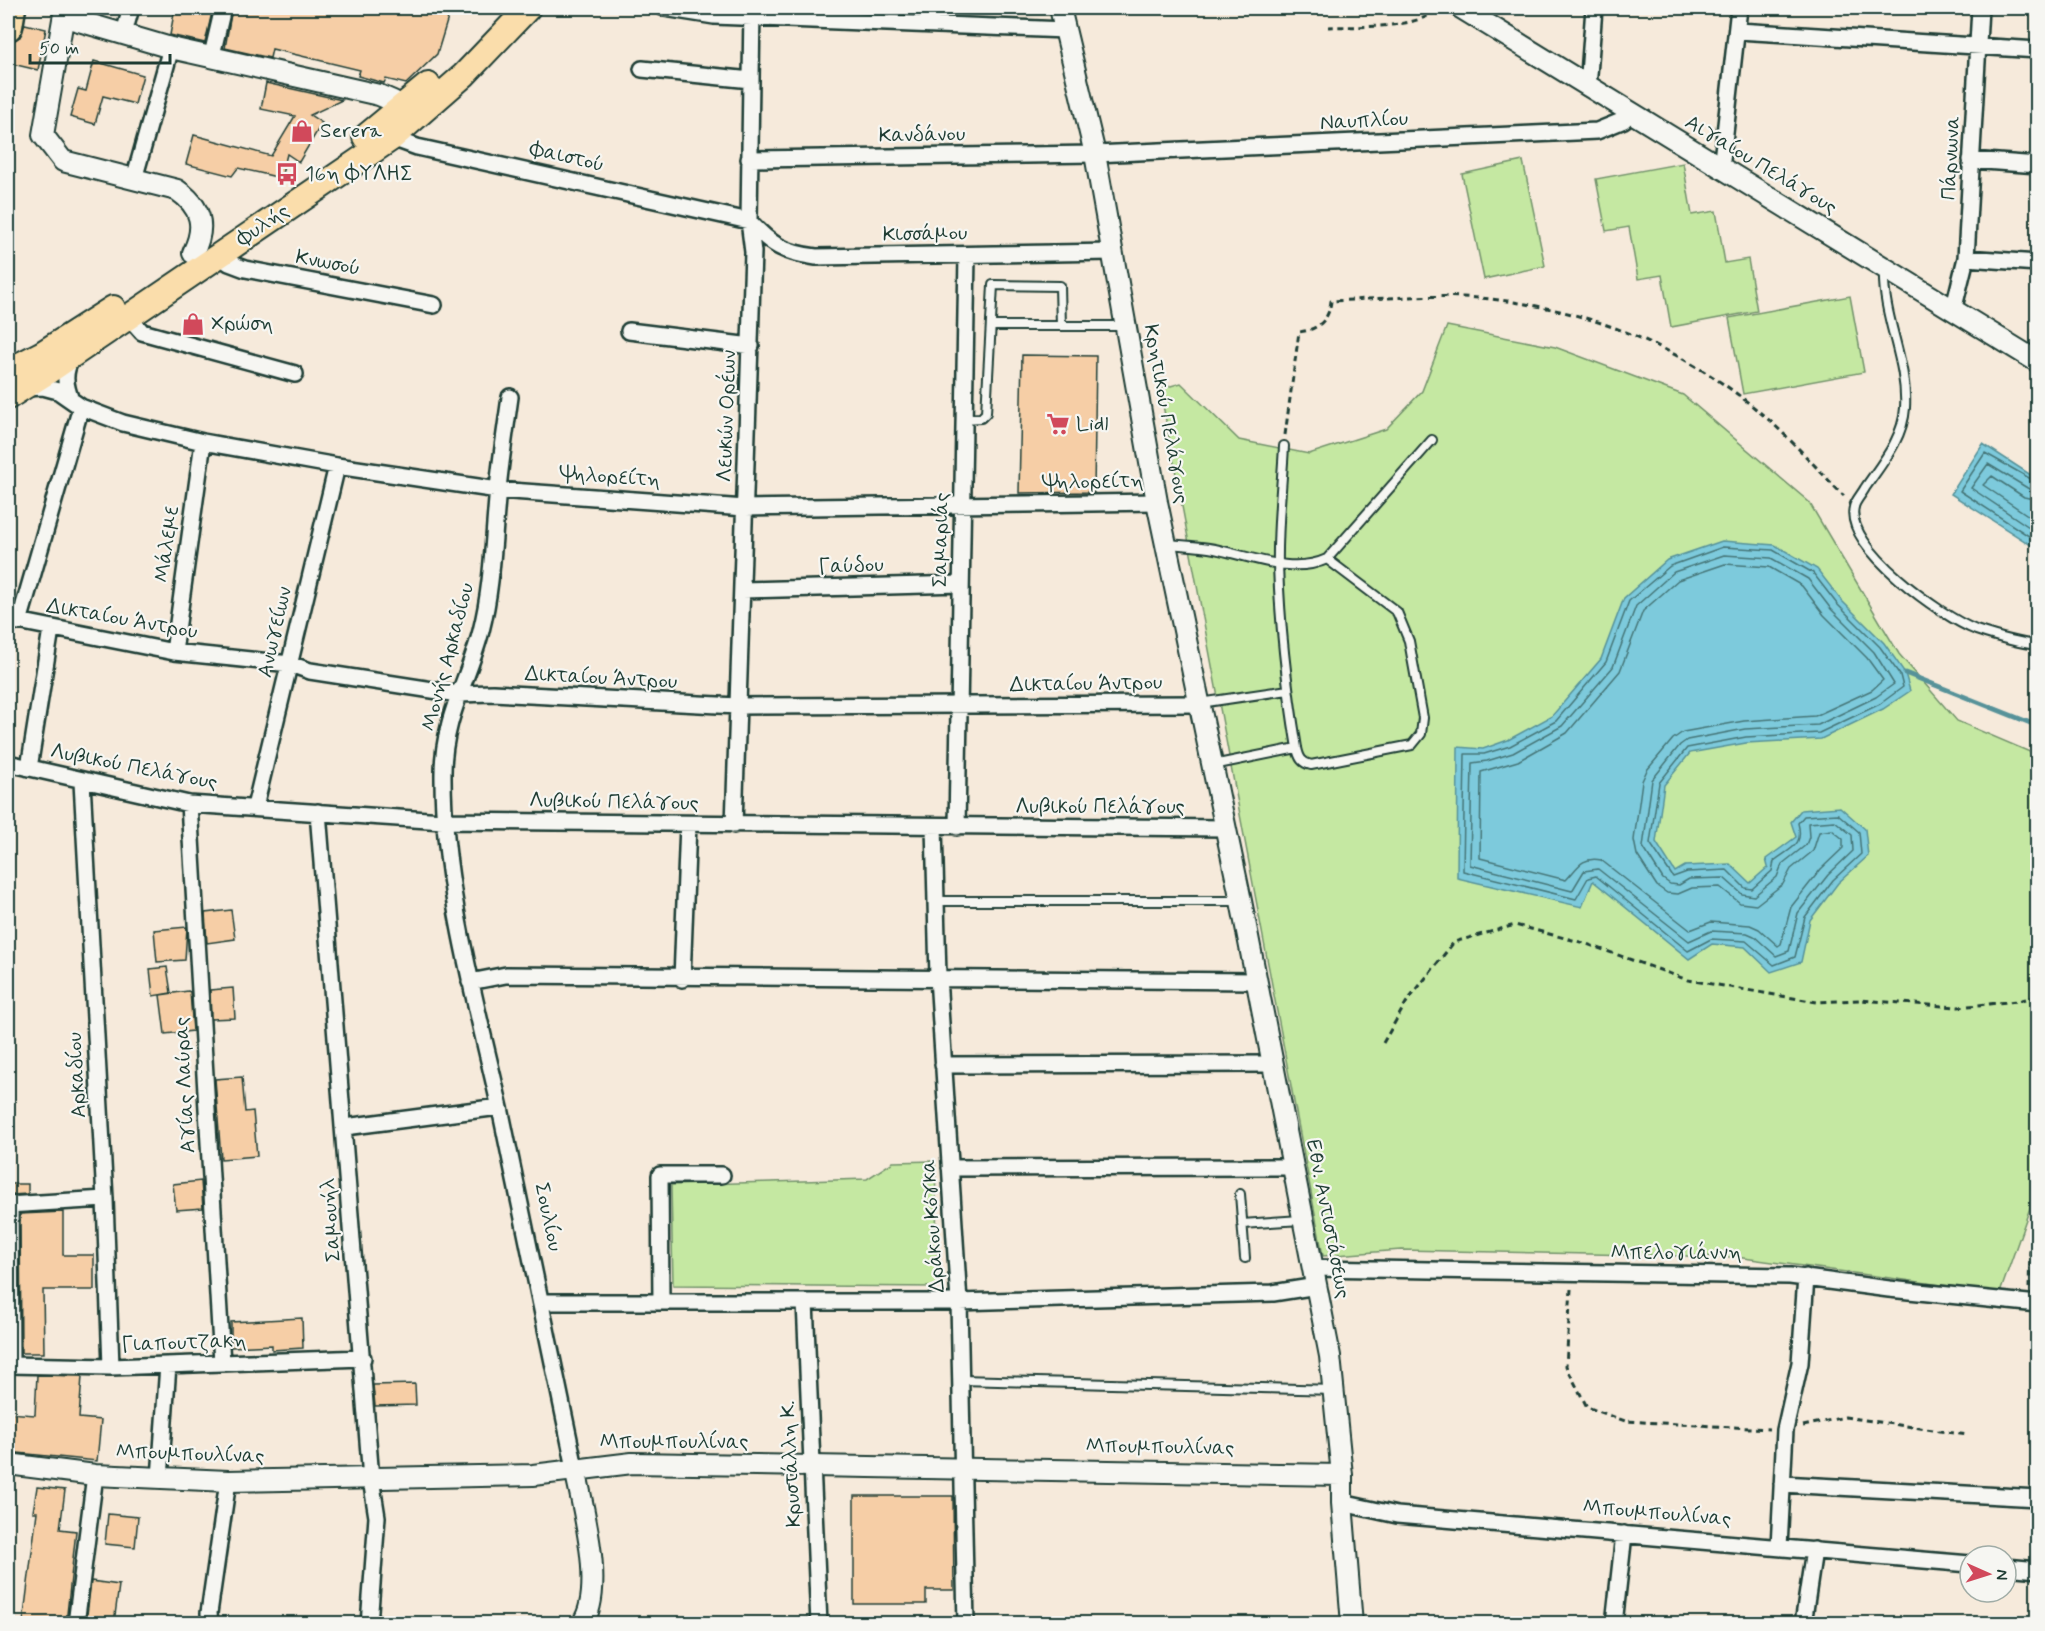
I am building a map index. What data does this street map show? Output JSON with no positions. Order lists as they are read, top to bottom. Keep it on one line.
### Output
{"streets":{"main road":["Φυλής"],"street":["Ναυπλίου","Κανδάνου","Φαιστού","Πάρνωνα","Αιγαίου Πελάγους","Κισσάμου","Κνωσού","Κρητικού Πελάγους","Λευκών Ορέων","Ψηλορείτη","Σαμαριάς","Μάλεμε","Γαύδου","Δικταίου Άντρου","Ανωγείων","Μονής Αρκαδίου","Λυβικού Πελάγους","Αρκαδίου","Αγίας Λαύρας","Σουλίου","Εθν. Αντιστάσεως","Σαμουήλ","Δράκου Κόγκα","Μπελογιάννη","Γιαπουτζακη","Μπουμπουλίνας","Κρυστάλλη Κ."]},"crossings":[["Ναυπλίου","Κανδάνου"],["Ναυπλίου","Αιγαίου Πελάγους"],["Ναυπλίου","Κρητικού Πελάγους"],["Κανδάνου","Κρητικού Πελάγους"],["Κανδάνου","Λευκών Ορέων"],["Φαιστού","Φυλής"],["Φαιστού","Κισσάμου"],["Φαιστού","Λευκών Ορέων"],["Πάρνωνα","Αιγαίου Πελάγους"],["Φυλής","Κνωσού"],["Φυλής","Ψηλορείτη"],["Κισσάμου","Κρητικού Πελάγους"],["Κισσάμου","Λευκών Ορέων"],["Κισσάμου","Σαμαριάς"],["Κρητικού Πελάγους","Ψηλορείτη"],["Κρητικού Πελάγους","Δικταίου Άντρου"],["Κρητικού Πελάγους","Λυβικού Πελάγους"],["Κρητικού Πελάγους","Εθν. Αντιστάσεως"],["Λευκών Ορέων","Ψηλορείτη"],["Λευκών Ορέων","Γαύδου"],["Λευκών Ορέων","Δικταίου Άντρου"],["Λευκών Ορέων","Λυβικού Πελάγους"],["Ψηλορείτη","Σαμαριάς"],["Ψηλορείτη","Μάλεμε"],["Ψηλορείτη","Ανωγείων"],["Ψηλορείτη","Μονής Αρκαδίου"],["Σαμαριάς","Γαύδου"],["Σαμαριάς","Δικταίου Άντρου"],["Σαμαριάς","Λυβικού Πελάγους"],["Μάλεμε","Δικταίου Άντρου"],["Δικταίου Άντρου","Ανωγείων"],["Δικταίου Άντρου","Μονής Αρκαδίου"],["Ανωγείων","Λυβικού Πελάγους"],["Μονής Αρκαδίου","Λυβικού Πελάγους"],["Μονής Αρκαδίου","Σουλίου"],["Λυβικού Πελάγους","Αρκαδίου"],["Λυβικού Πελάγους","Αγίας Λαύρας"],["Λυβικού Πελάγους","Σουλίου"],["Λυβικού Πελάγους","Εθν. Αντιστάσεως"],["Λυβικού Πελάγους","Σαμουήλ"],["Λυβικού Πελάγους","Δράκου Κόγκα"],["Αρκαδίου","Γιαπουτζακη"],["Αγίας Λαύρας","Γιαπουτζακη"],["Σουλίου","Μπελογιάννη"],["Σουλίου","Μπουμπουλίνας"],["Εθν. Αντιστάσεως","Μπελογιάννη"],["Εθν. Αντιστάσεως","Μπουμπουλίνας"],["Σαμουήλ","Γιαπουτζακη"],["Σαμουήλ","Μπουμπουλίνας"],["Δράκου Κόγκα","Μπελογιάννη"],["Δράκου Κόγκα","Μπουμπουλίνας"],["Μπελογιάννη","Κρυστάλλη Κ."],["Μπουμπουλίνας","Κρυστάλλη Κ."]],"places":{"shop":["Serera","Χρώση"],"bus stop":["16η ΦΥΛΗΣ"],"supermarket":["Lidl"]},"scale_bar":"50 m","north":"right"}
